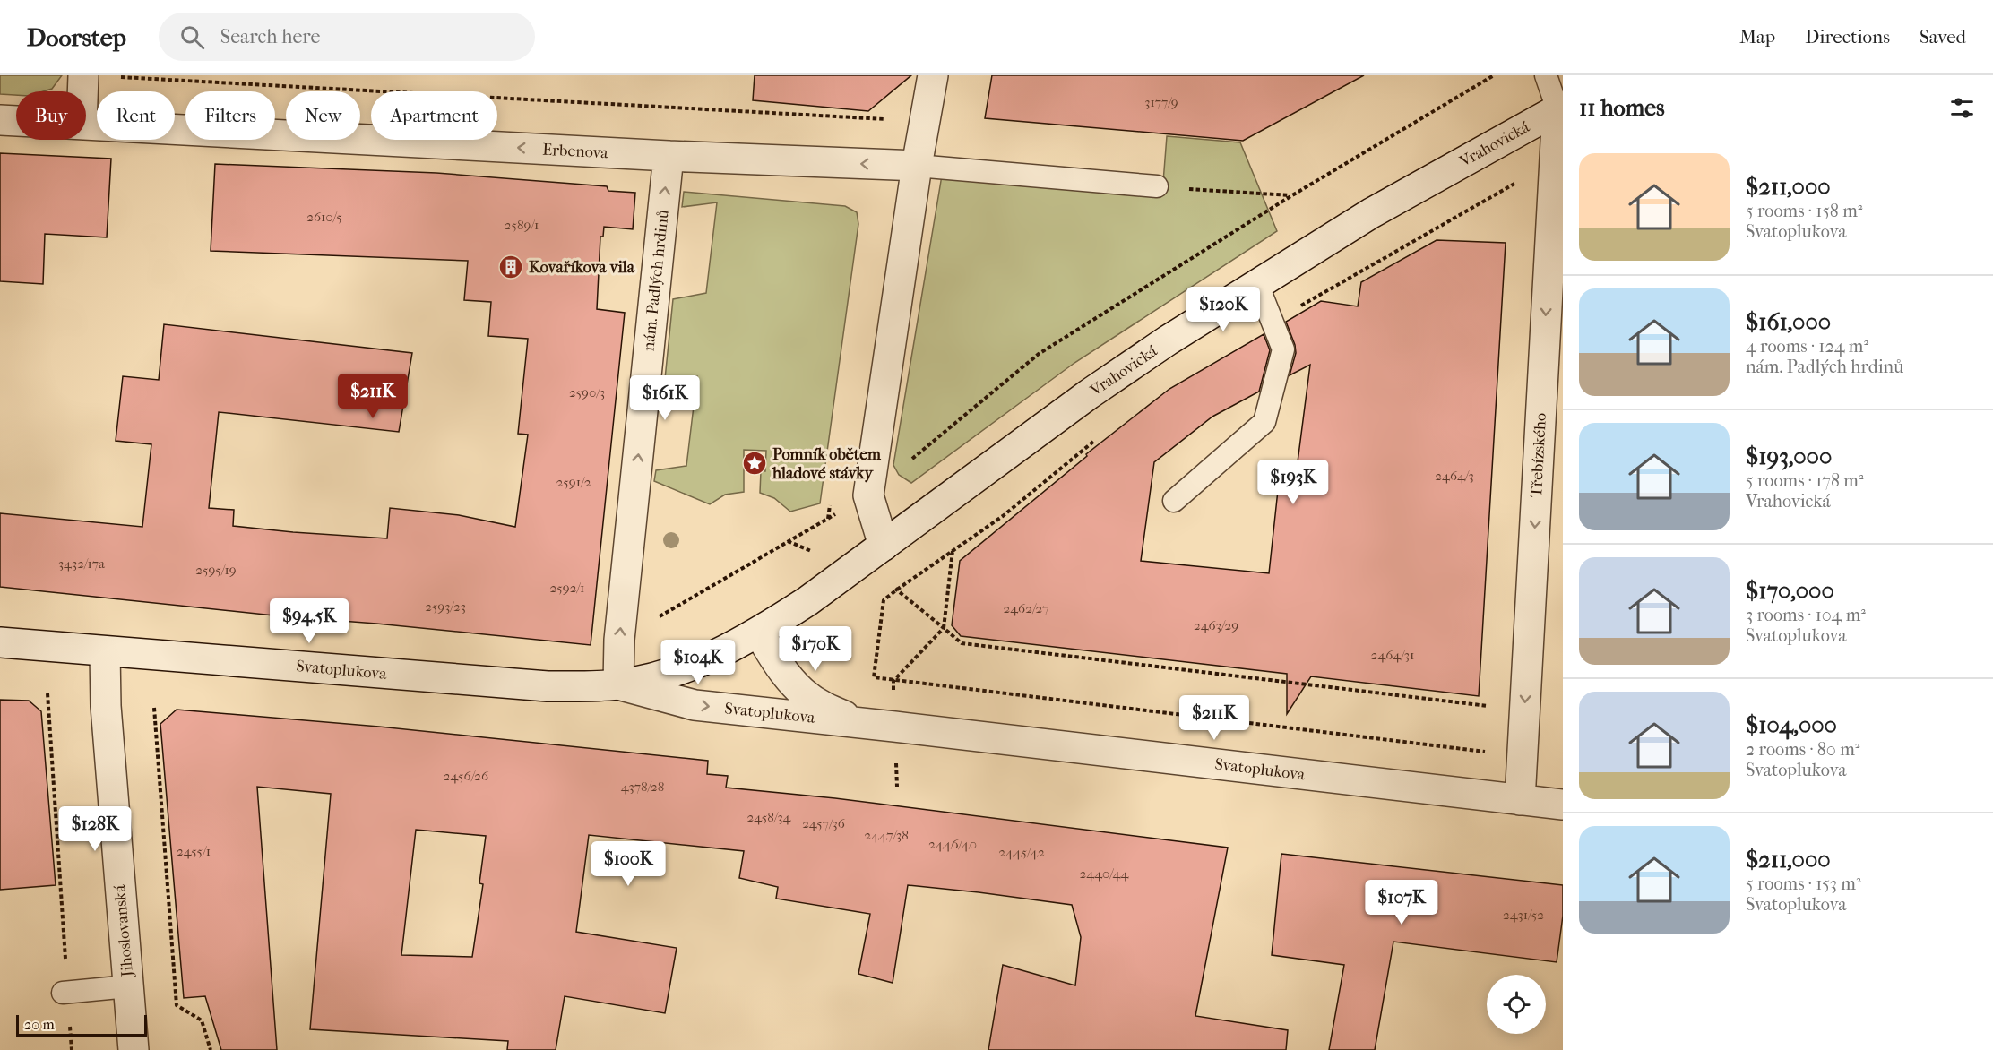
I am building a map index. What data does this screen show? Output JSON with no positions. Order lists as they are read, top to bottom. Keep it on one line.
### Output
{"streets":{"street":["Vrahovická","Erbenova","nám. Padlých hrdinů","Třebízského","Svatoplukova","Jihoslovanská"]},"crossings":[["Vrahovická","Třebízského"],["Vrahovická","Svatoplukova"],["Erbenova","nám. Padlých hrdinů"],["nám. Padlých hrdinů","Svatoplukova"],["Třebízského","Svatoplukova"],["Svatoplukova","Jihoslovanská"]],"one_way":["Erbenova","Třebízského"],"places":{"building":["Kovaříkova vila"],"place":["Pomník obětem hladové stávky"]},"house_numbers":["3177/9","2610/5","2589/1","2590/3","2464/3","2591/2","3432/17a","2595/19","2592/1","2593/23","2462/27","2463/29","2464/31","2456/26","4378/28","2458/34","2457/36","2447/38","2446/40","2455/1","2445/42","2440/44","2431/52"],"scale_bar":"20 m","page":{"header":"Doorstep","search":"Search here","nav":["Map","Directions","Saved"],"heading":"11 homes","chip":["Buy","Rent","Filters","New","Apartment"],"list":[{"name":"$211,000","note":"5 rooms · 158 m² · Svatoplukova"},{"name":"$161,000","note":"4 rooms · 124 m² · nám. Padlých hrdinů"},{"name":"$193,000","note":"5 rooms · 178 m² · Vrahovická"},{"name":"$170,000","note":"3 rooms · 104 m² · Svatoplukova"},{"name":"$104,000","note":"2 rooms · 80 m² · Svatoplukova"},{"name":"$211,000","note":"5 rooms · 153 m² · Svatoplukova"}],"price":["$120K","$211K","$161K","$193K","$94.5K","$170K","$104K","$211K","$128K","$100K","$107K"],"scale":"20 m"}}
